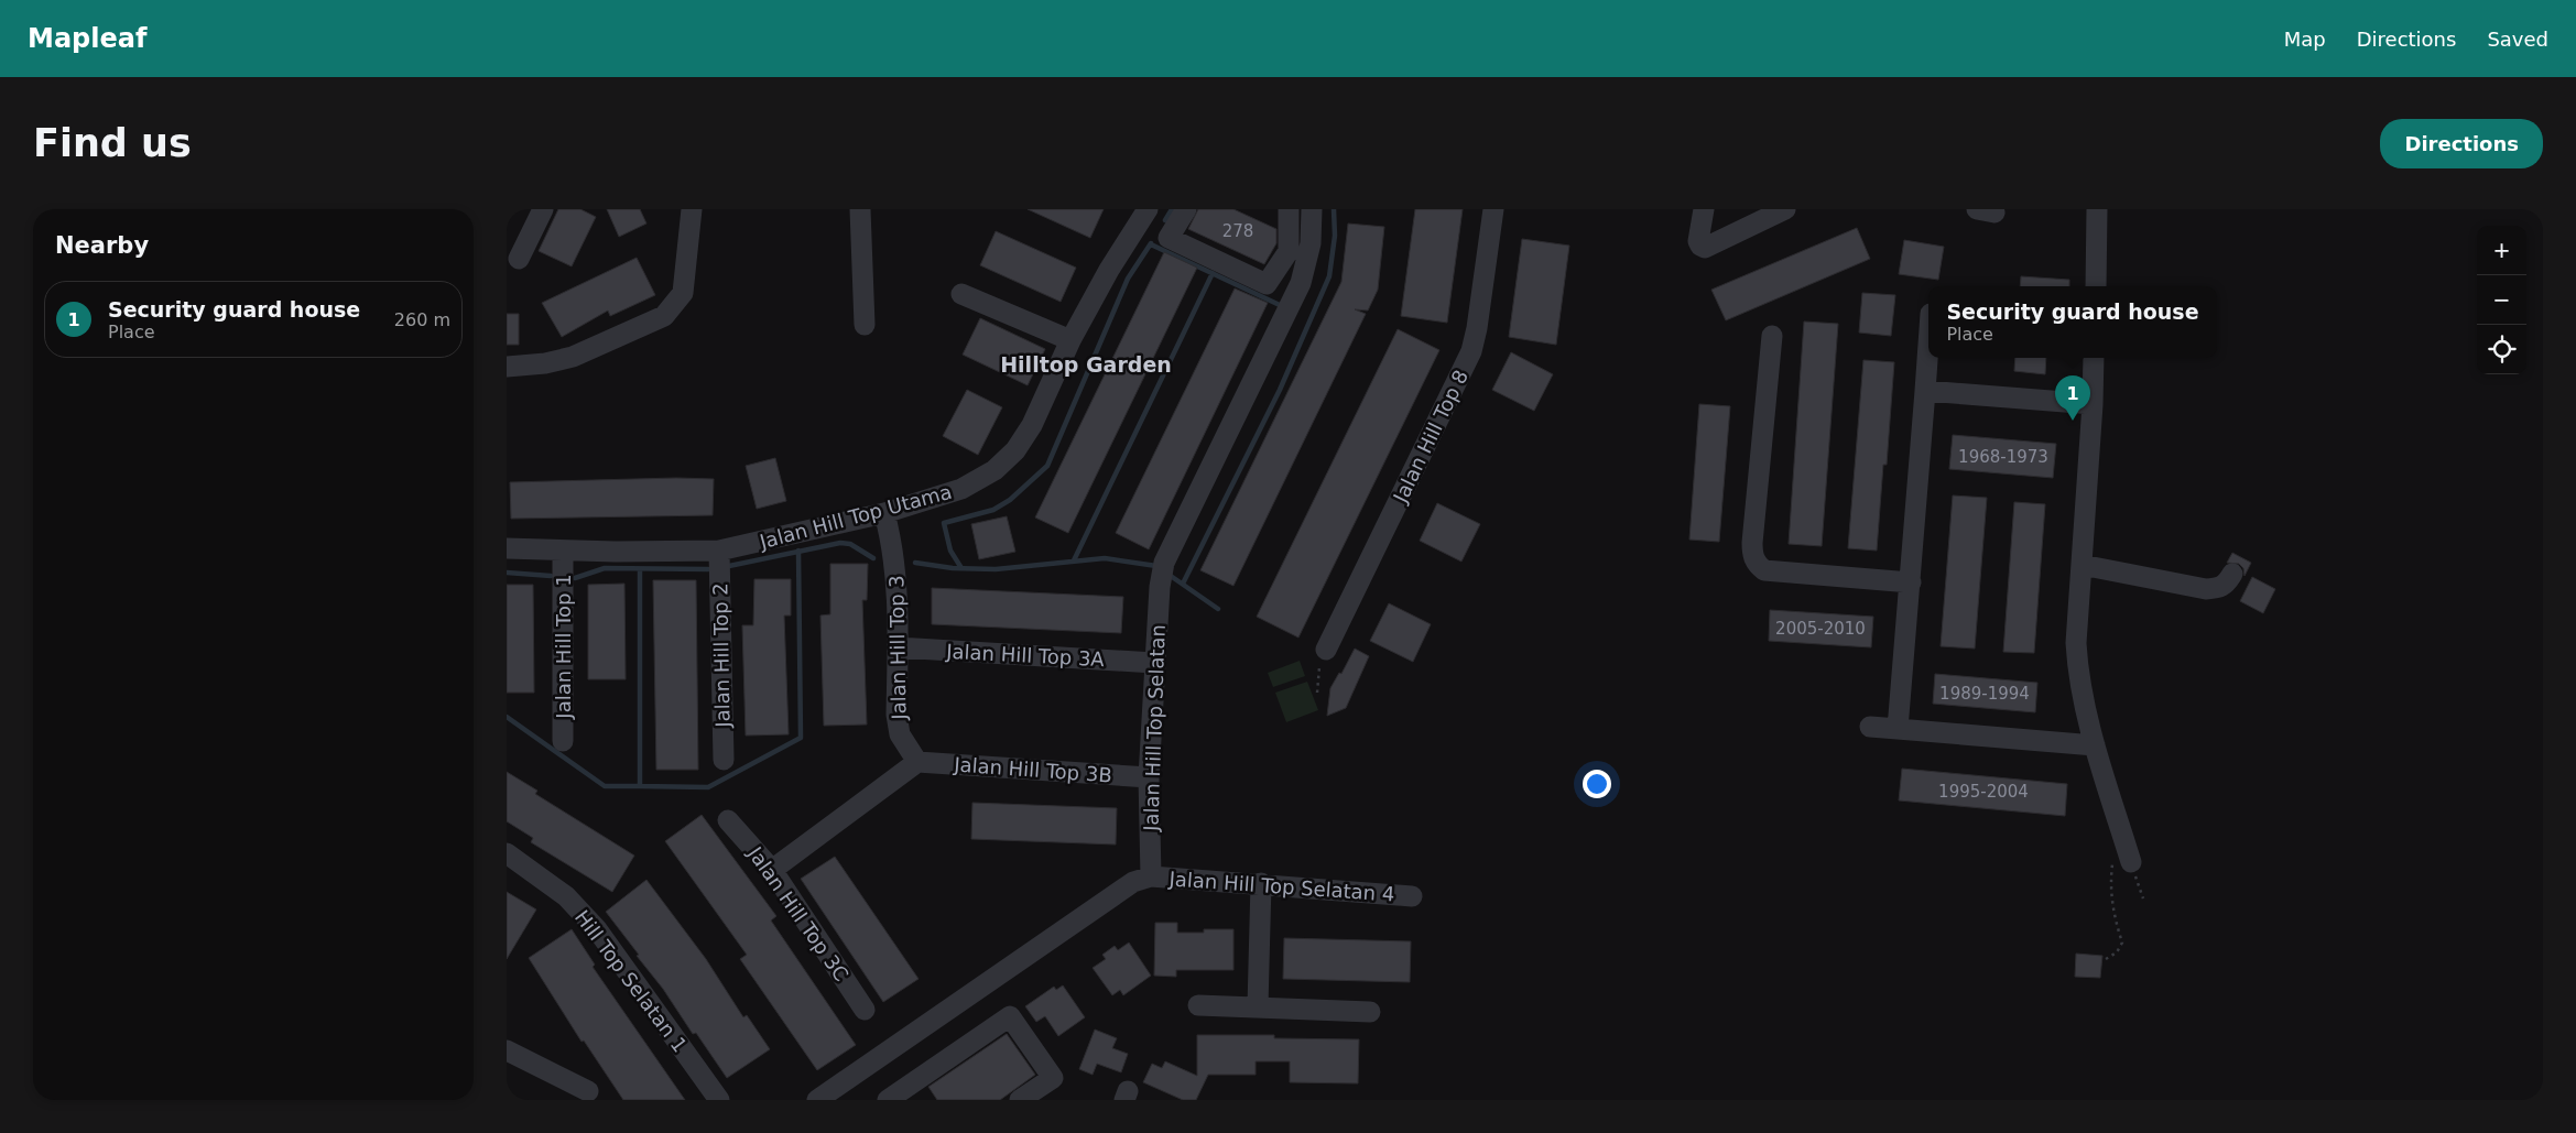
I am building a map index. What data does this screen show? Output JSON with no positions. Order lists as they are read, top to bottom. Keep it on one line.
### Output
{"streets":{"street":["Jalan Hill Top 8","Jalan Hill Top Utama","Jalan Hill Top 1","Jalan Hill Top 3","Jalan Hill Top 2","Jalan Hill Top 3A","Jalan Hill Top Selatan","Jalan Hill Top 3B","Jalan Hill Top Selatan 4","Jalan Hill Top 3C","Hill Top Selatan 1"]},"crossings":[["Jalan Hill Top Utama","Jalan Hill Top 1"],["Jalan Hill Top Utama","Jalan Hill Top 3"],["Jalan Hill Top Utama","Jalan Hill Top 2"],["Jalan Hill Top 3","Jalan Hill Top 3A"],["Jalan Hill Top 3","Jalan Hill Top 3B"],["Jalan Hill Top 3A","Jalan Hill Top Selatan"],["Jalan Hill Top Selatan","Jalan Hill Top 3B"],["Jalan Hill Top Selatan","Jalan Hill Top Selatan 4"]],"districts":["Hilltop Garden"],"house_numbers":["278","1968-1973","2005-2010","1989-1994","1995-2004"],"page":{"header":"Mapleaf","nav":["Map","Directions","Saved"],"buttons":"Directions","title":"Find us","heading":"Nearby","map_buttons":["+","−"],"list":[{"mark":"1","name":"Security guard house","note":"Place","value":"260 m"}],"popup":["Security guard house","Place"],"pins":"1"}}
